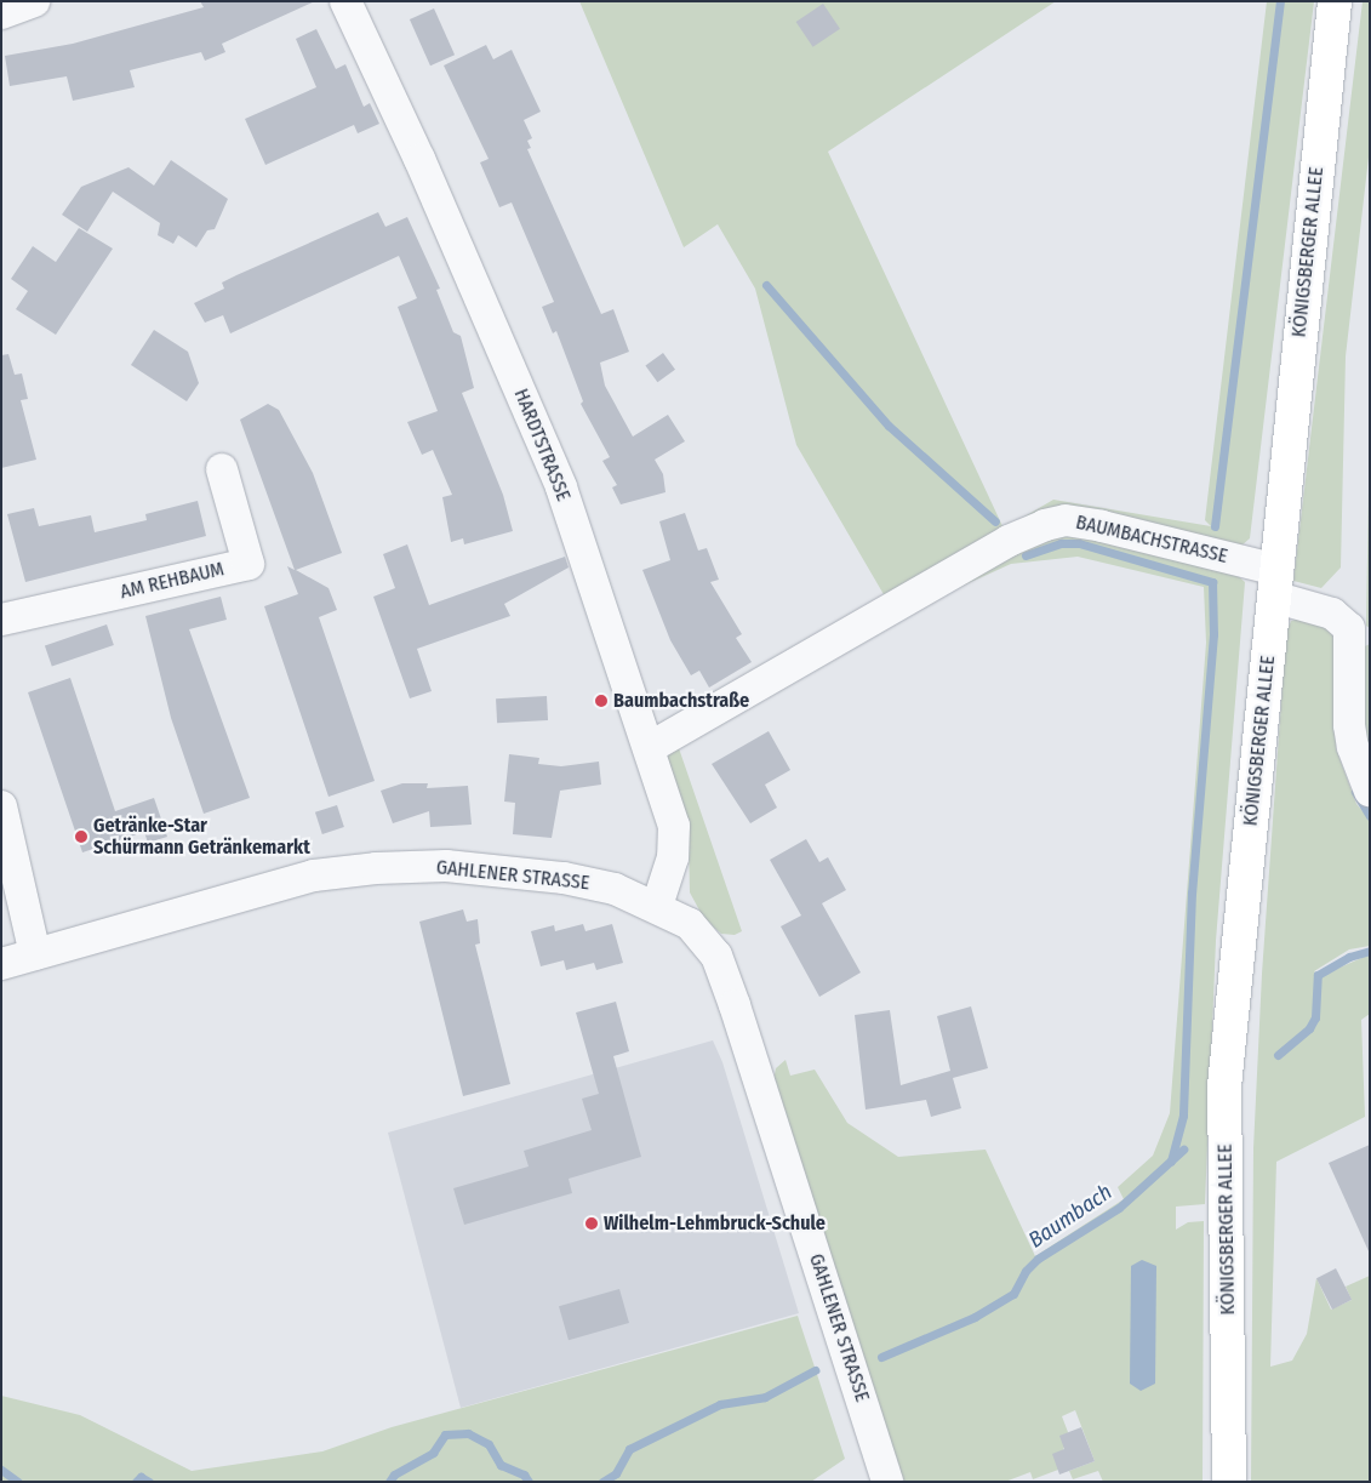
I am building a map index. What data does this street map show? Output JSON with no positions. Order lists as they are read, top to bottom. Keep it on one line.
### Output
{"streets":{"main road":["KÖNIGSBERGER ALLEE"],"street":["HARDTSTRASSE","BAUMBACHSTRASSE","AM REHBAUM","GAHLENER STRASSE"]},"crossings":[["KÖNIGSBERGER ALLEE","BAUMBACHSTRASSE"],["HARDTSTRASSE","BAUMBACHSTRASSE"],["HARDTSTRASSE","GAHLENER STRASSE"]],"water":["Baumbach"],"places":["Baumbachstraße","Getränke-Star Schürmann Getränkemarkt","Wilhelm-Lehmbruck-Schule"]}
